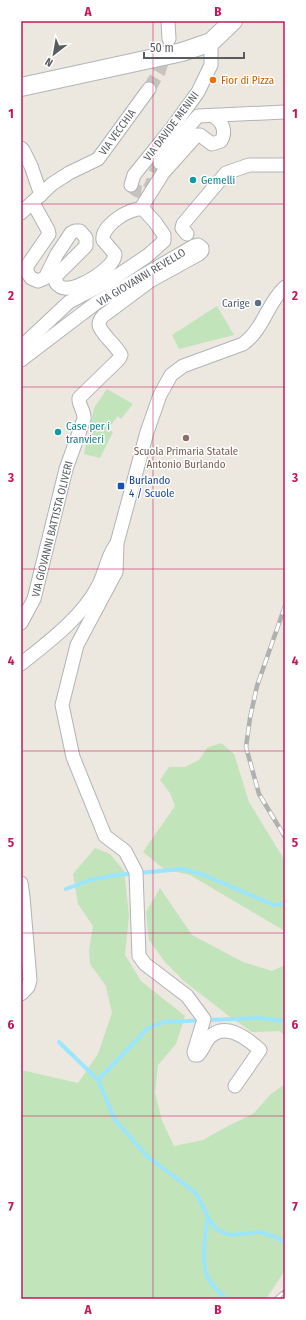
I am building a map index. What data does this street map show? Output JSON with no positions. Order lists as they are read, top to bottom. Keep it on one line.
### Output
{"streets":{"street":["VIA DAVIDE MENINI","VIA VECCHIA","VIA GIOVANNI REVELLO","VIA GIOVANNI BATTISTA OLIVERI"]},"crossings":[["VIA DAVIDE MENINI","VIA GIOVANNI REVELLO"],["VIA GIOVANNI REVELLO","VIA GIOVANNI BATTISTA OLIVERI"]],"places":{"other":["Fior di Pizza","Gemelli","Carige","Case per i tranvieri","Scuola Primaria Statale Antonio Burlando"],"transit":["Burlando 4 / Scuole"]},"scale_bar":"50 m","north":"bottom left","grid":{"columns":["A","B"],"rows":["1","2","3","4","5","6","7"]}}
